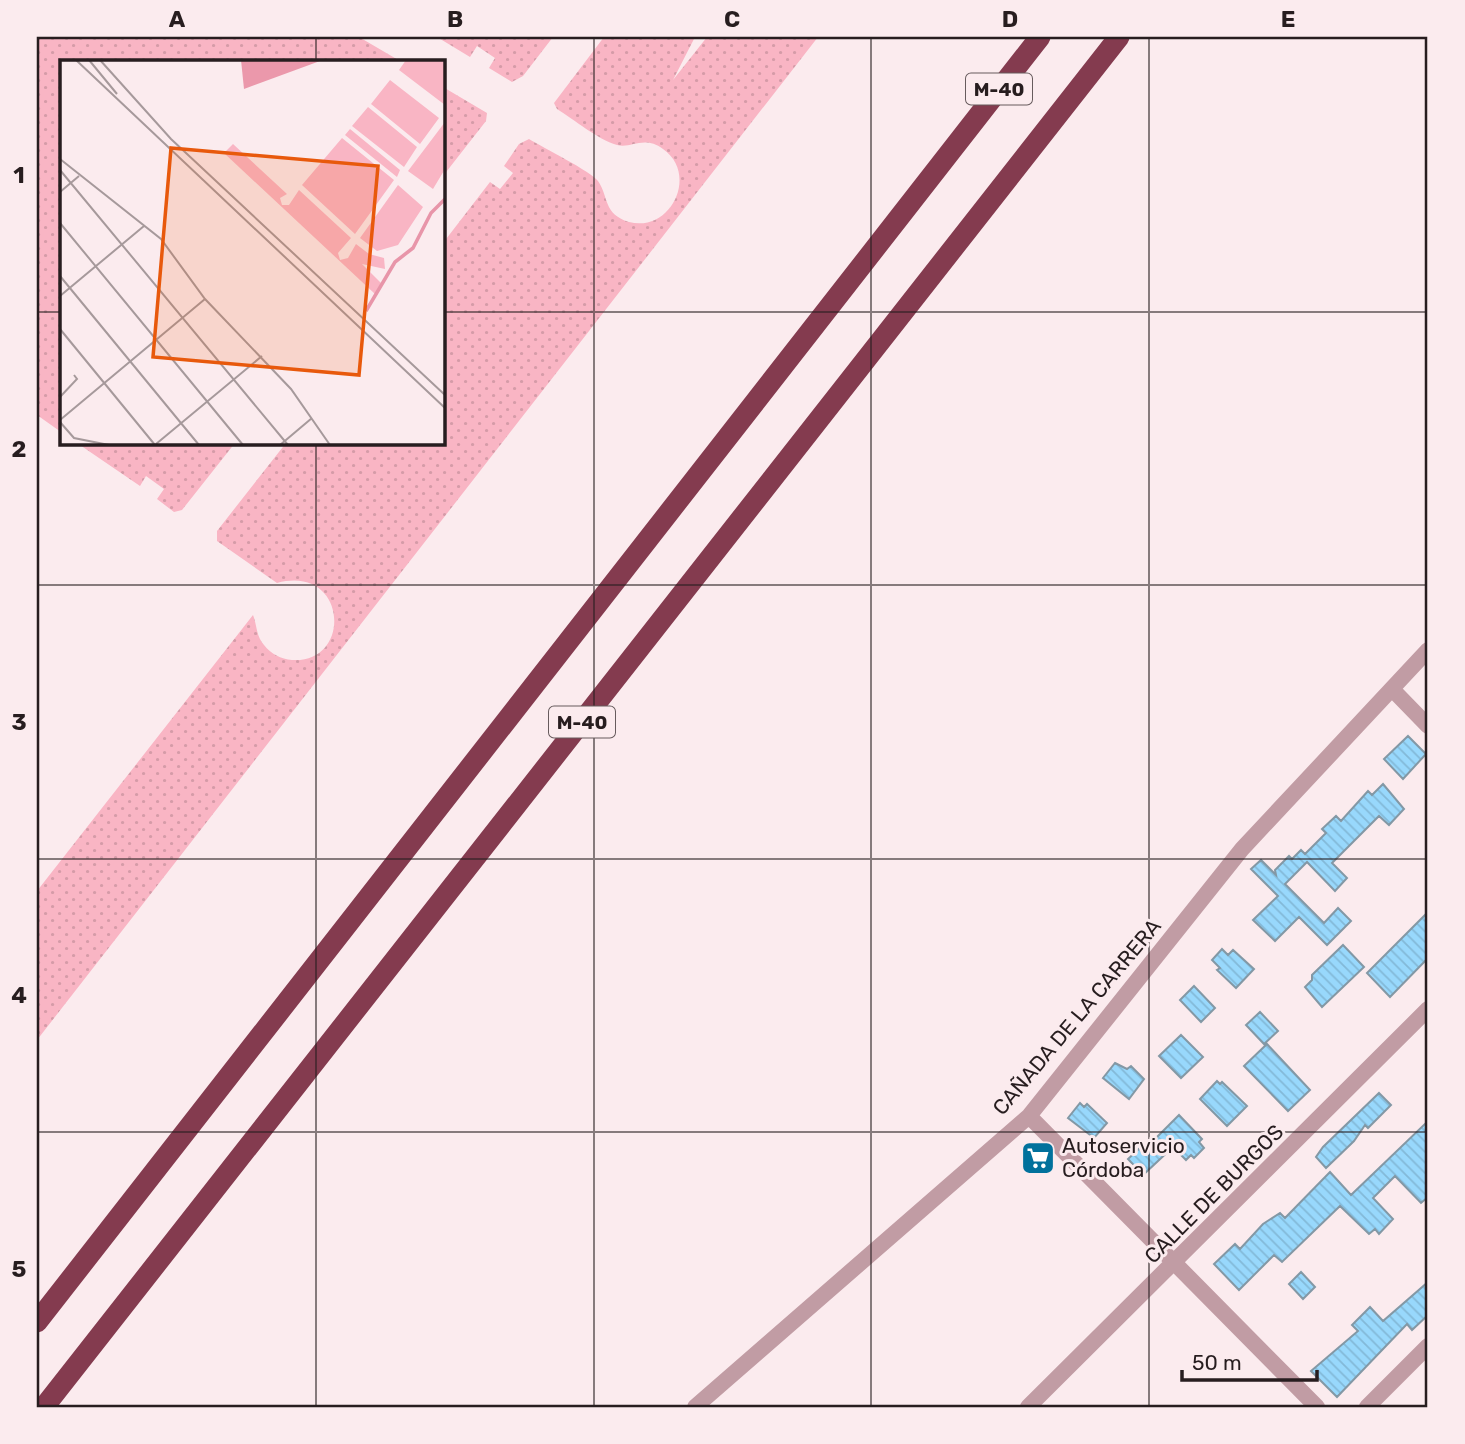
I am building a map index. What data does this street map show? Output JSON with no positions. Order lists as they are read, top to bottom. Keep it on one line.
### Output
{"streets":{"highway":["M-40"],"street":["CAÑADA DE LA CARRERA","CALLE DE BURGOS"]},"places":{"supermarket":["Autoservicio Córdoba"]},"scale_bar":"50 m","grid":{"columns":["A","B","C","D","E"],"rows":["1","2","3","4","5"]}}
